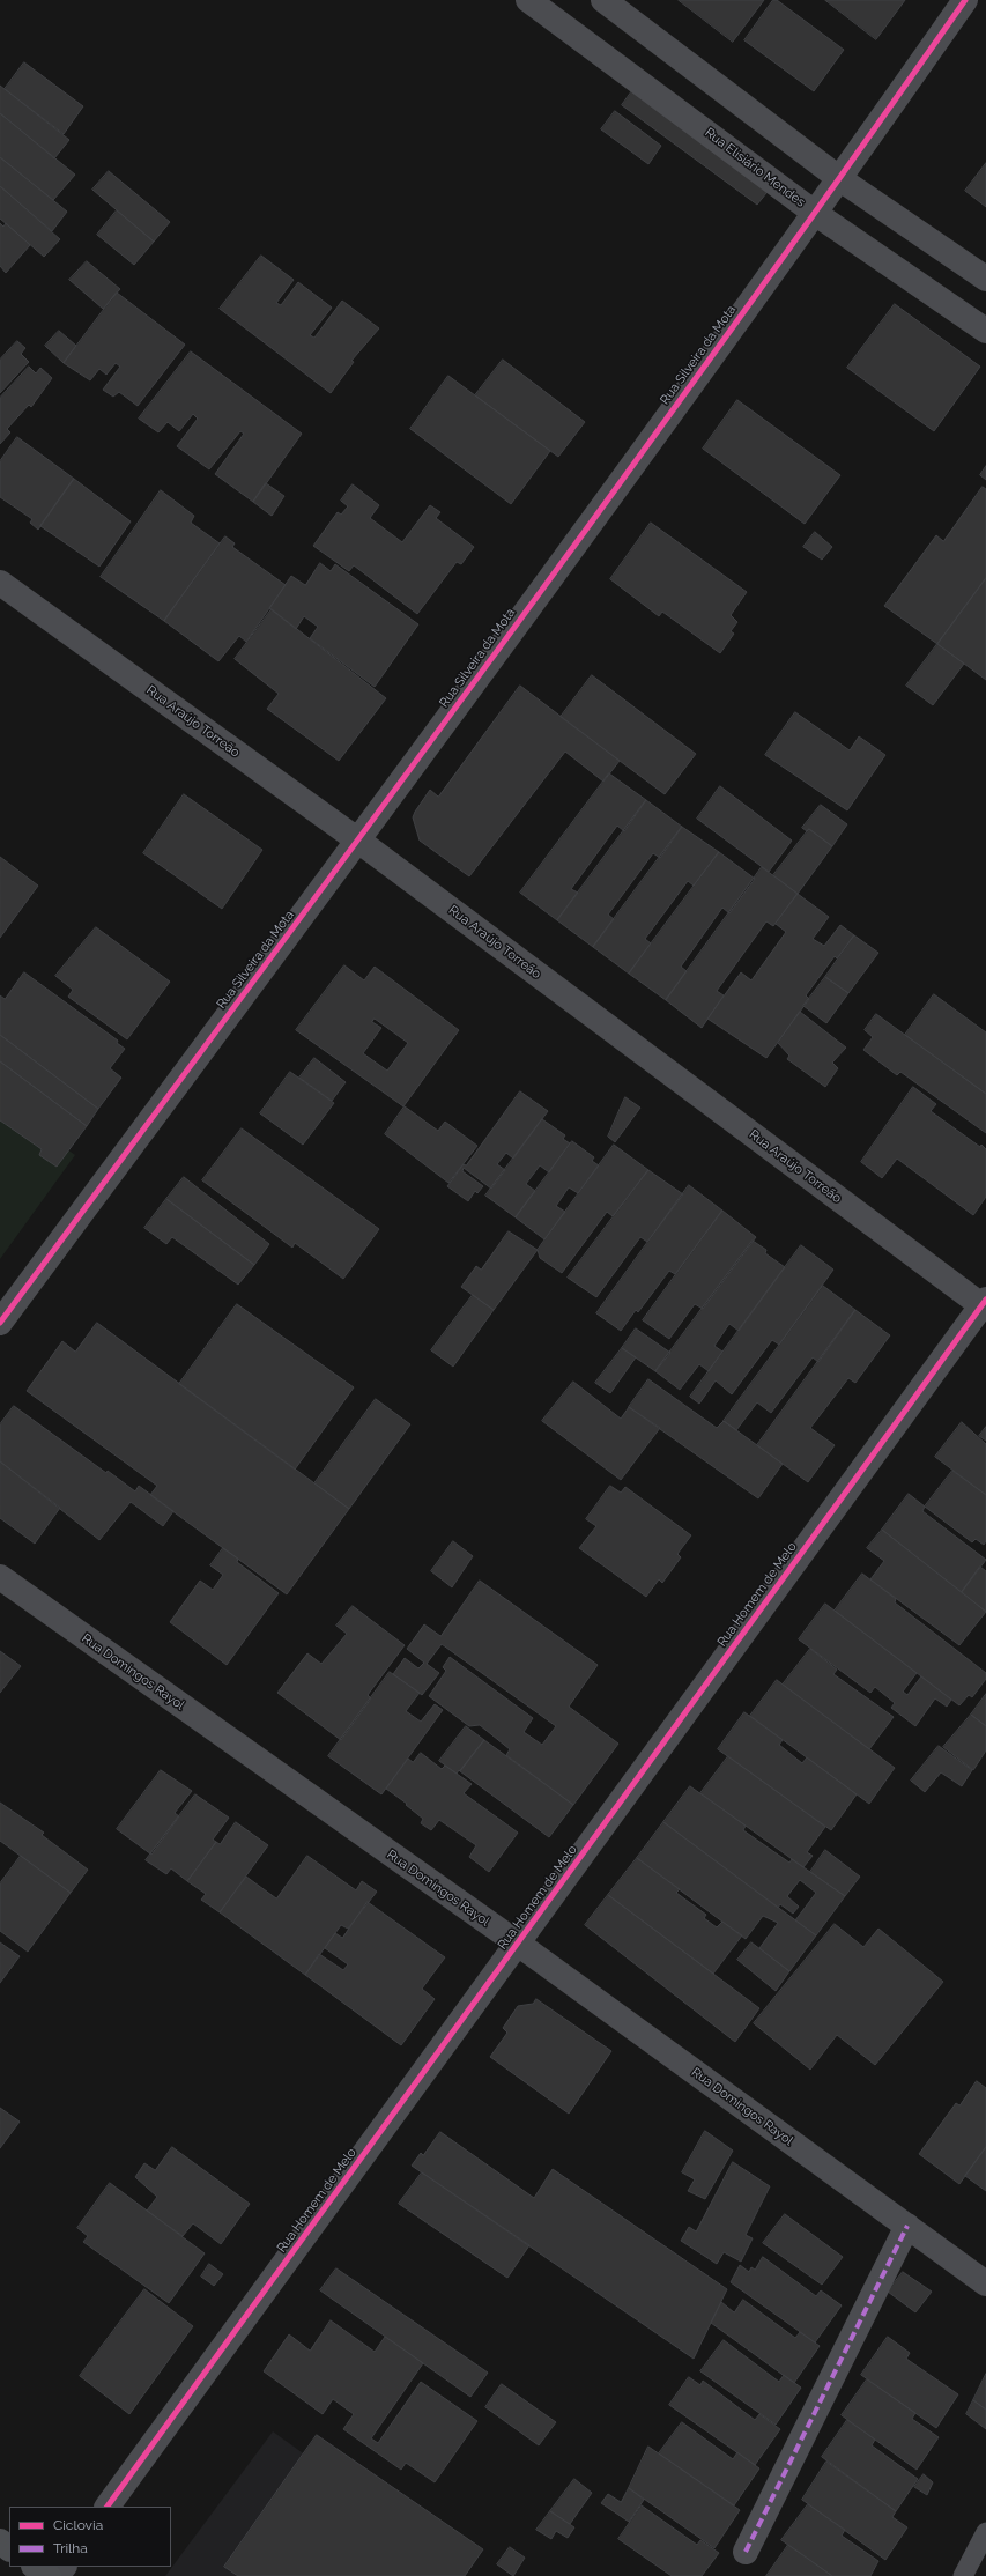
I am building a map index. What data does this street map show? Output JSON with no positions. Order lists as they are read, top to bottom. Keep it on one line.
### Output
{"streets":{"street":["Rua Elisiário Mendes","Rua Silveira da Mota","Rua Araújo Torreão","Rua Homem de Melo","Rua Domingos Rayol"]},"crossings":[["Rua Elisiário Mendes","Rua Silveira da Mota"],["Rua Silveira da Mota","Rua Araújo Torreão"],["Rua Araújo Torreão","Rua Homem de Melo"],["Rua Homem de Melo","Rua Domingos Rayol"]],"legend":["Ciclovia","Trilha"]}
